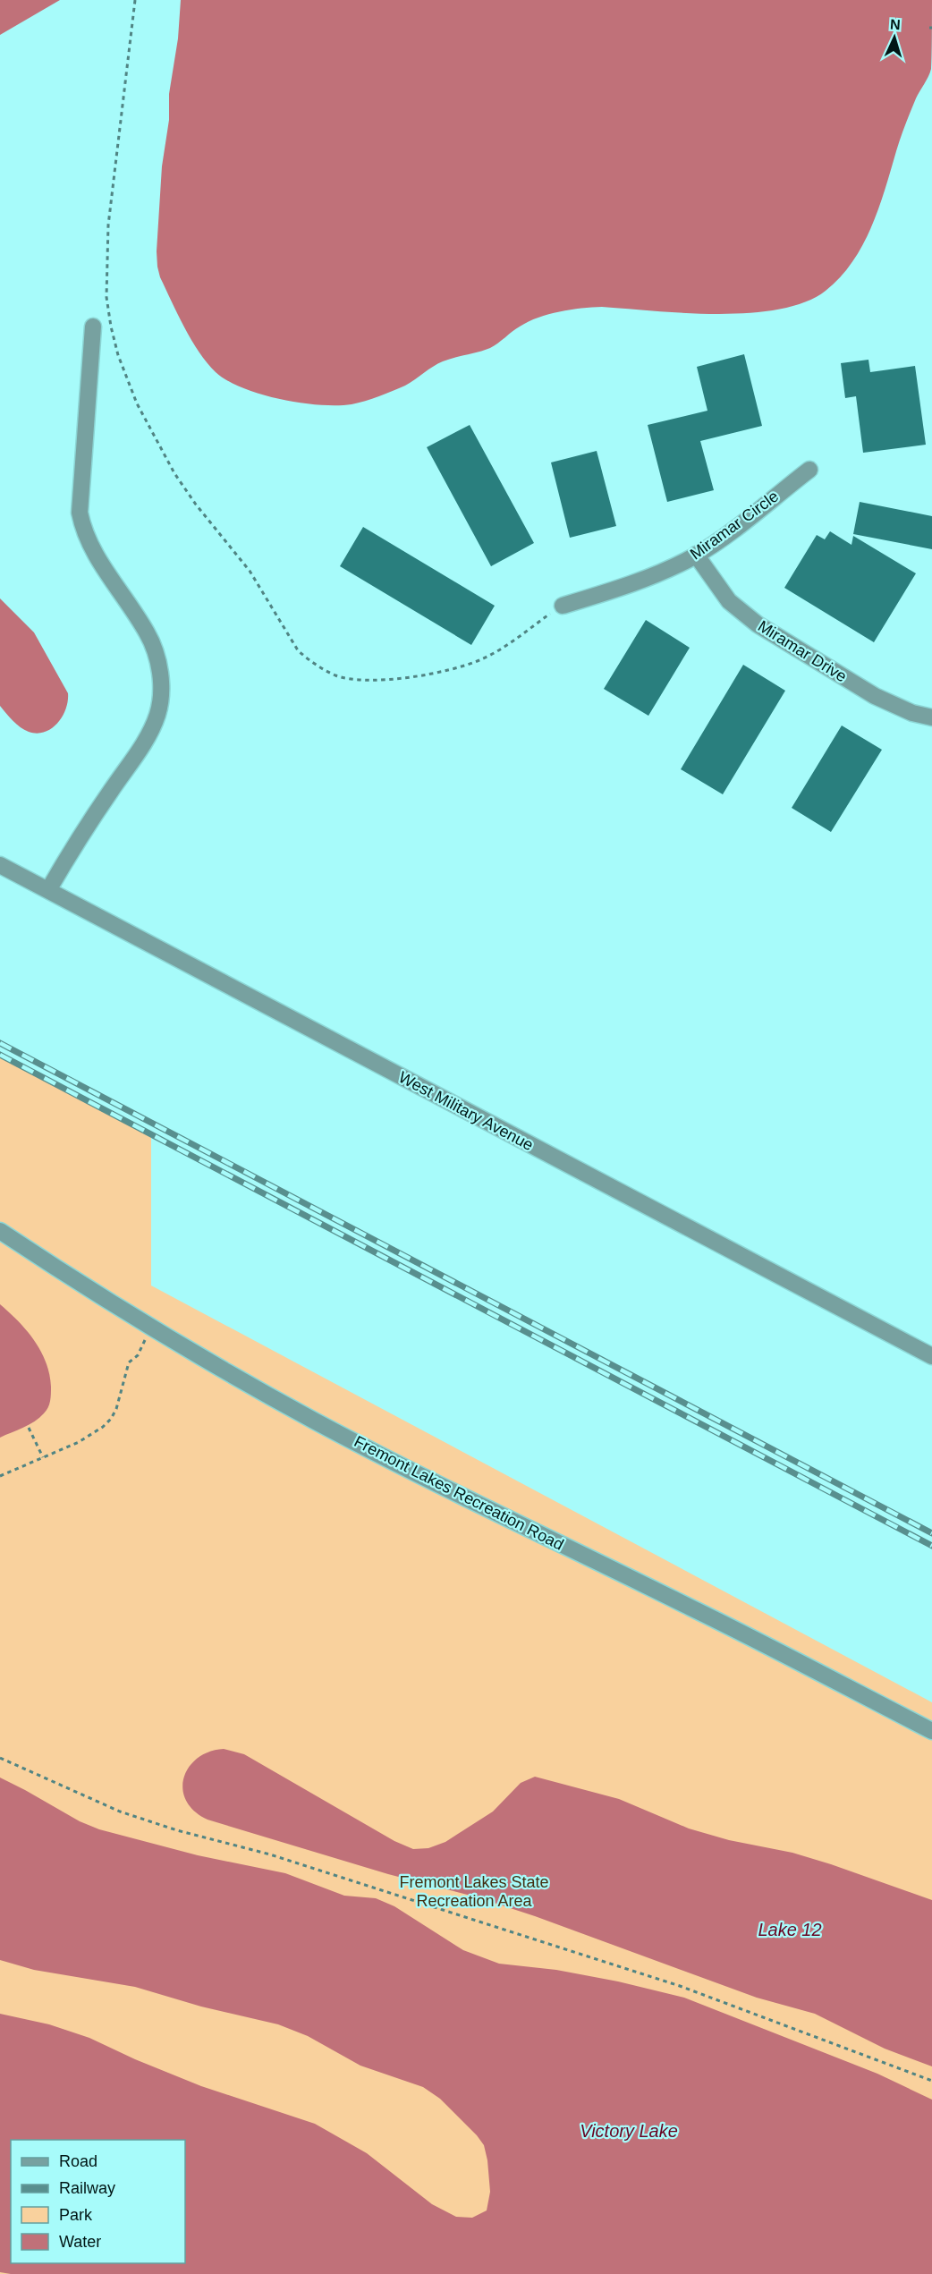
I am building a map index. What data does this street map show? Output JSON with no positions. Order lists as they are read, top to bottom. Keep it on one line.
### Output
{"streets":{"street":["Miramar Circle","Miramar Drive","West Military Avenue","Fremont Lakes Recreation Road"]},"crossings":[["Miramar Circle","Miramar Drive"]],"water":["Lake 12","Victory Lake"],"parks":["Fremont Lakes State Recreation Area"],"legend":["Road","Railway","Park","Water"],"north":"top"}
